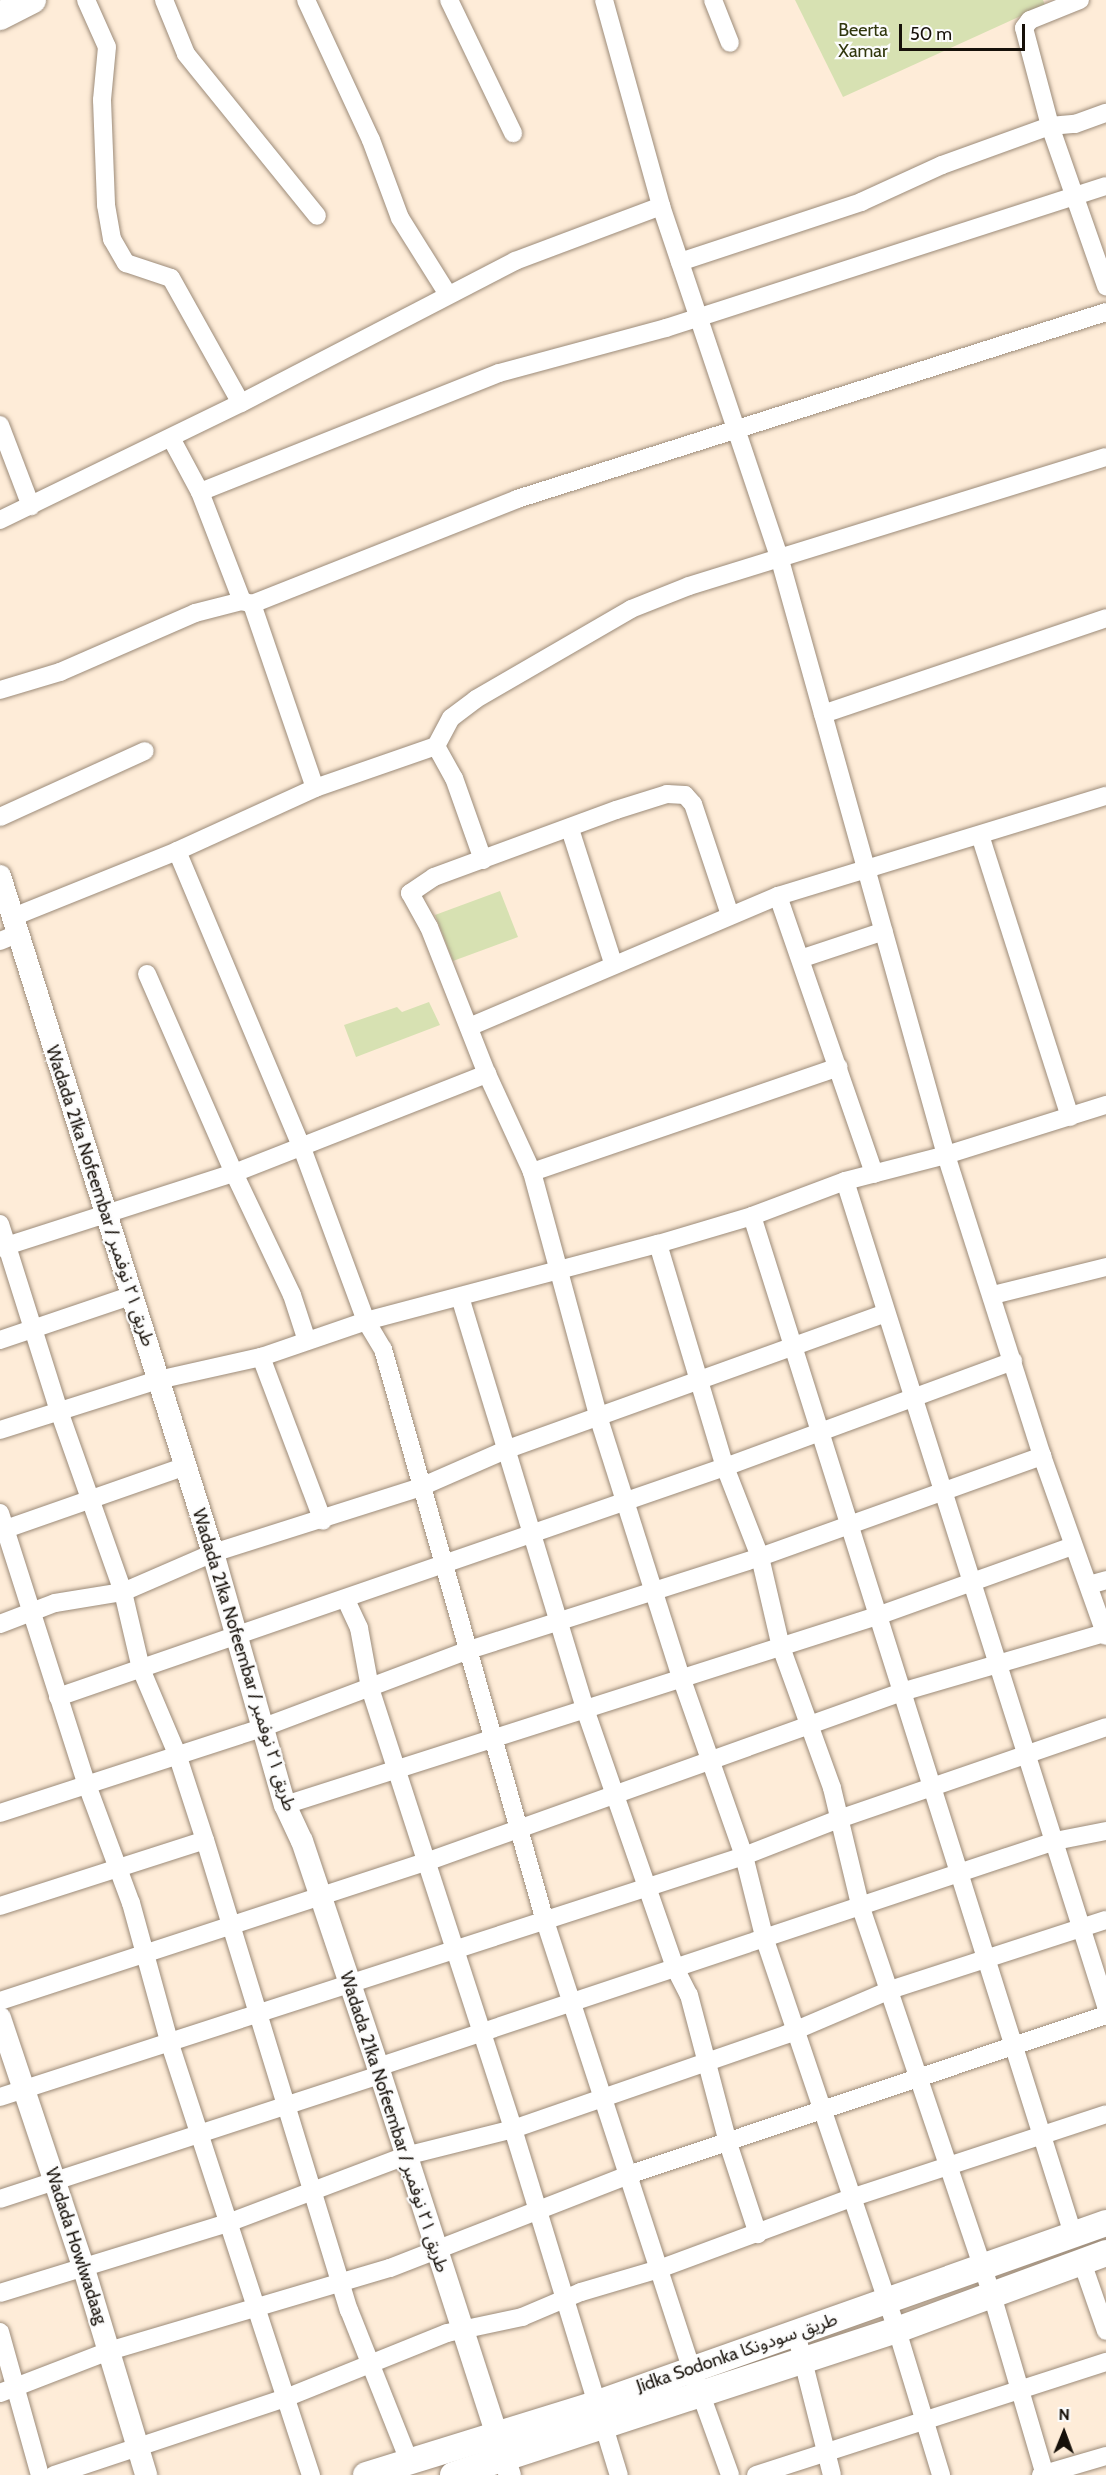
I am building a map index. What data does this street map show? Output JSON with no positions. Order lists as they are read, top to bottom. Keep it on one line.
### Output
{"streets":{"main road":["Jidka Sodonka طريق سودونكا"],"street":["Wadada 21ka Nofeembar / طريق ٢١ نوفمبر","Wadada Howlwadaag"]},"crossings":[["Wadada 21ka Nofeembar / طريق ٢١ نوفمبر","Jidka Sodonka طريق سودونكا"]],"parks":["Beerta Xamar"],"scale_bar":"50 m","north":"top"}
